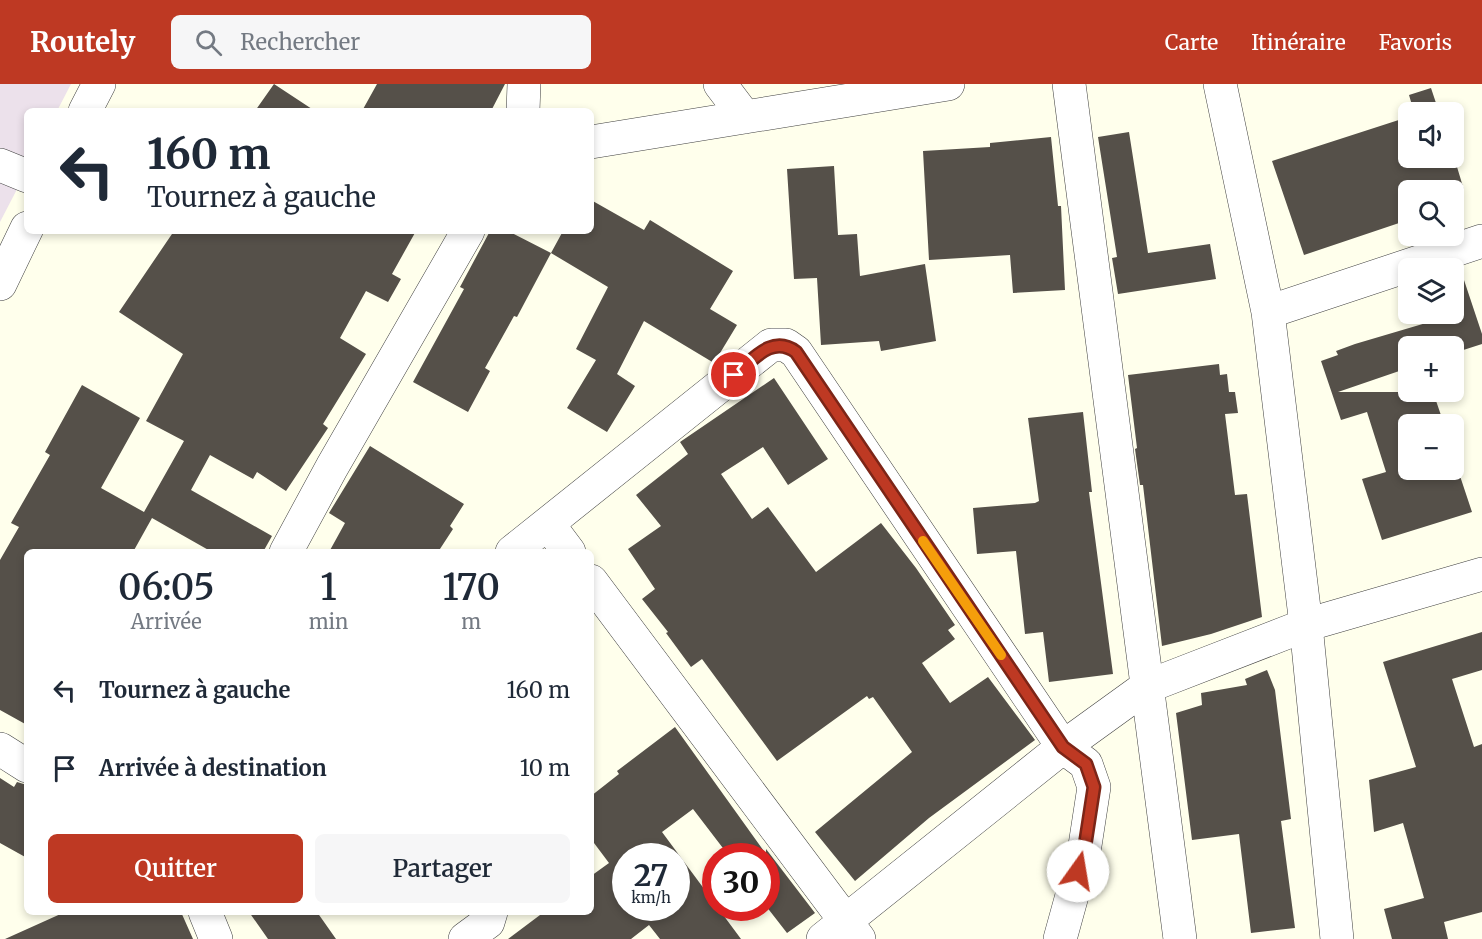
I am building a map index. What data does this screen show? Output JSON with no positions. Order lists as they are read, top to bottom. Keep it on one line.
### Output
{"page":{"header":"Routely","search":"Rechercher","nav":["Carte","Itinéraire","Favoris"],"map_buttons":["+","−"],"turn":["160 m","Tournez à gauche"],"eta":["06:05","Arrivée","1","min","170","m"],"list":[{"name":"Tournez à gauche","value":"160 m"},{"name":"Arrivée à destination","value":"10 m"}],"buttons":["Quitter","Partager"],"speed":"27 km/h","limit":"30"}}
